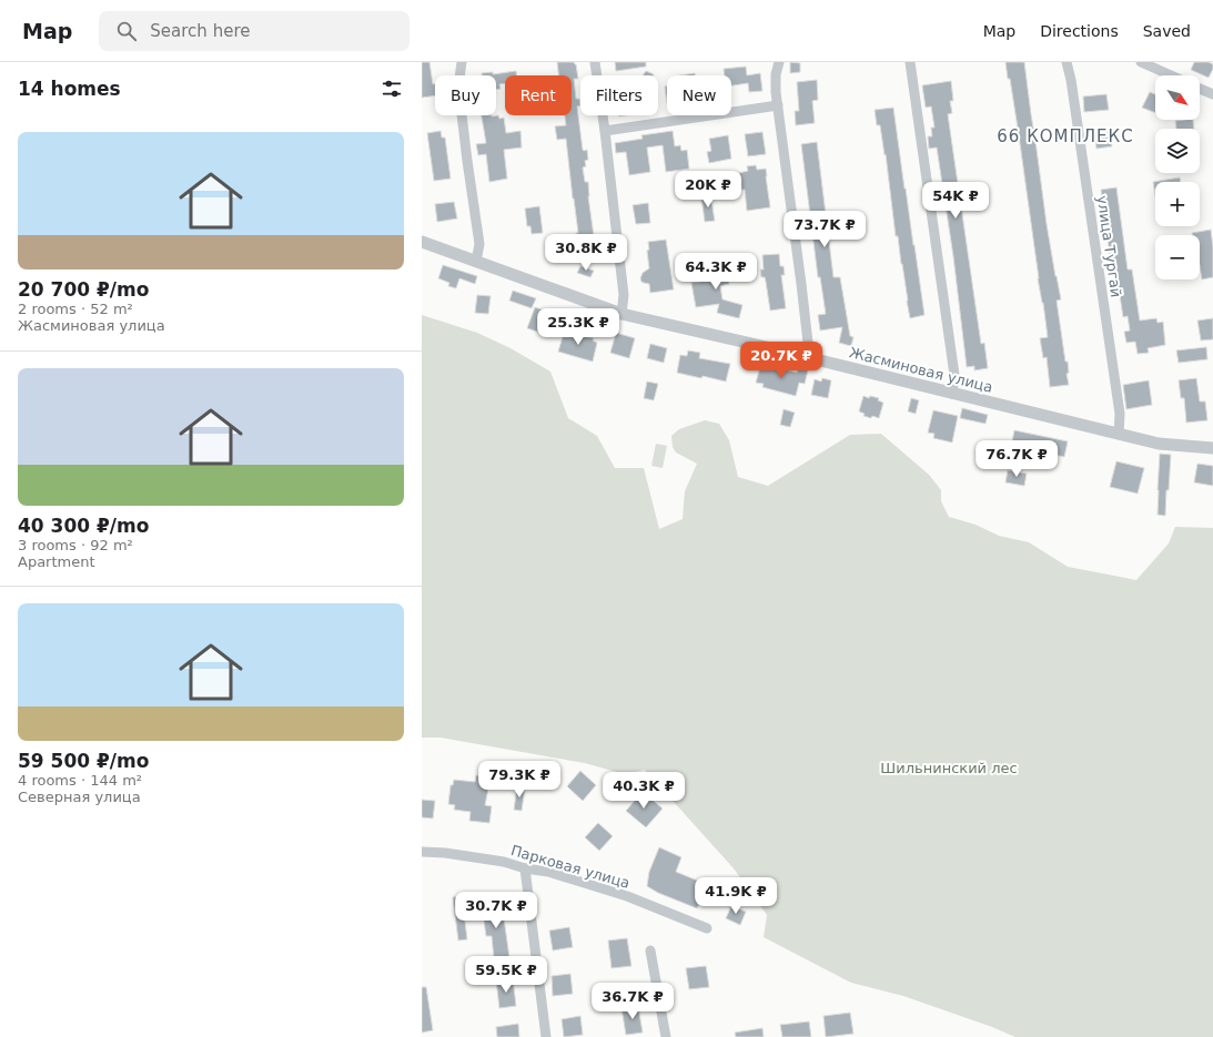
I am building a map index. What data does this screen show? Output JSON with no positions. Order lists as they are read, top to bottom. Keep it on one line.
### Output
{"streets":{"street":["улица Тургай","Жасминовая улица","Парковая улица"]},"crossings":[["улица Тургай","Жасминовая улица"]],"districts":["66 КОМПЛЕКС"],"parks":["Шильнинский лес"],"north":"bottom right","page":{"header":"Map","search":"Search here","nav":["Map","Directions","Saved"],"heading":"14 homes","map_buttons":["+","−"],"chip":["Buy","Rent","Filters","New"],"list":[{"name":"20 700 ₽/mo","note":"2 rooms · 52 m² · Жасминовая улица"},{"name":"40 300 ₽/mo","note":"3 rooms · 92 m² · Apartment"},{"name":"59 500 ₽/mo","note":"4 rooms · 144 m² · Северная улица"}],"price":["20K ₽","54K ₽","73.7K ₽","30.8K ₽","64.3K ₽","25.3K ₽","20.7K ₽","76.7K ₽","79.3K ₽","40.3K ₽","41.9K ₽","30.7K ₽","59.5K ₽","36.7K ₽"]}}
